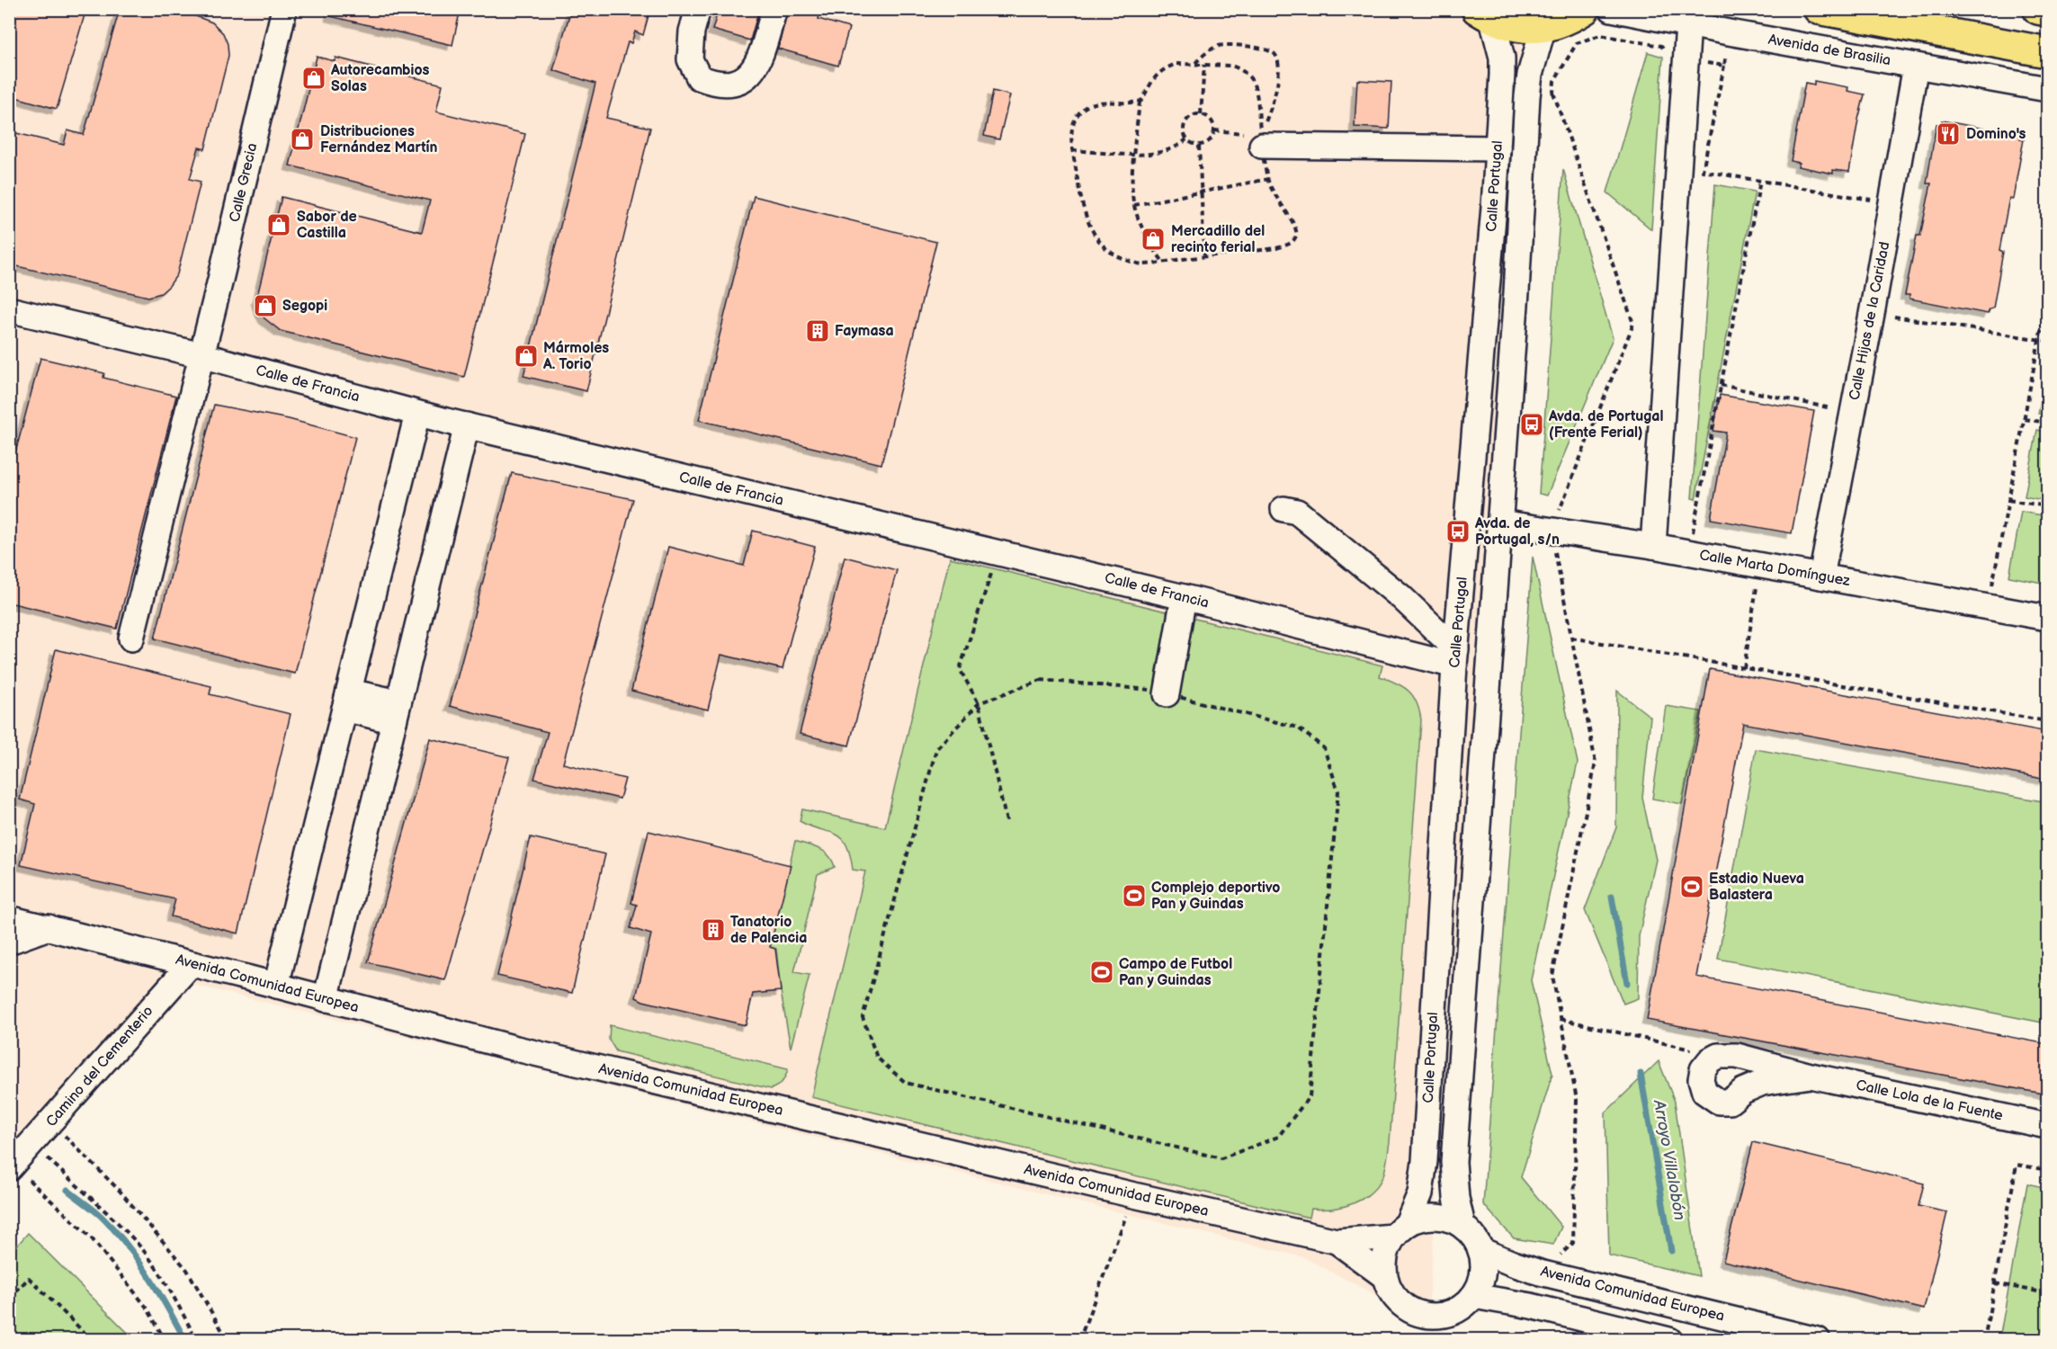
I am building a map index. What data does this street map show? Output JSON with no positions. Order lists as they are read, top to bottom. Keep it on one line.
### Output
{"streets":{"street":["Avenida de Brasilia","Calle Grecia","Calle Portugal","Calle Hijas de la Caridad","Calle de Francia","Calle Marta Domínguez","Avenida Comunidad Europea","Camino del Cementerio","Calle Lola de la Fuente"]},"crossings":[["Avenida de Brasilia","Calle Hijas de la Caridad"],["Calle Grecia","Calle de Francia"],["Calle Portugal","Calle de Francia"],["Calle Portugal","Calle Marta Domínguez"],["Calle Portugal","Avenida Comunidad Europea"],["Calle Hijas de la Caridad","Calle Marta Domínguez"],["Avenida Comunidad Europea","Camino del Cementerio"]],"water":["Arroyo Villalobón"],"places":{"shop":["Autorecambios Solas","Distribuciones Fernández Martín","Sabor de Castilla","Mercadillo del recinto ferial","Segopi","Mármoles A. Torio"],"restaurant":["Domino's"],"building":["Faymasa","Tanatorio de Palencia"],"bus stop":["Avda. de Portugal (Frente Ferial)","Avda. de Portugal, s/n"],"sports":["Estadio Nueva Balastera","Complejo deportivo Pan y Guindas","Campo de Futbol Pan y Guindas"]}}
